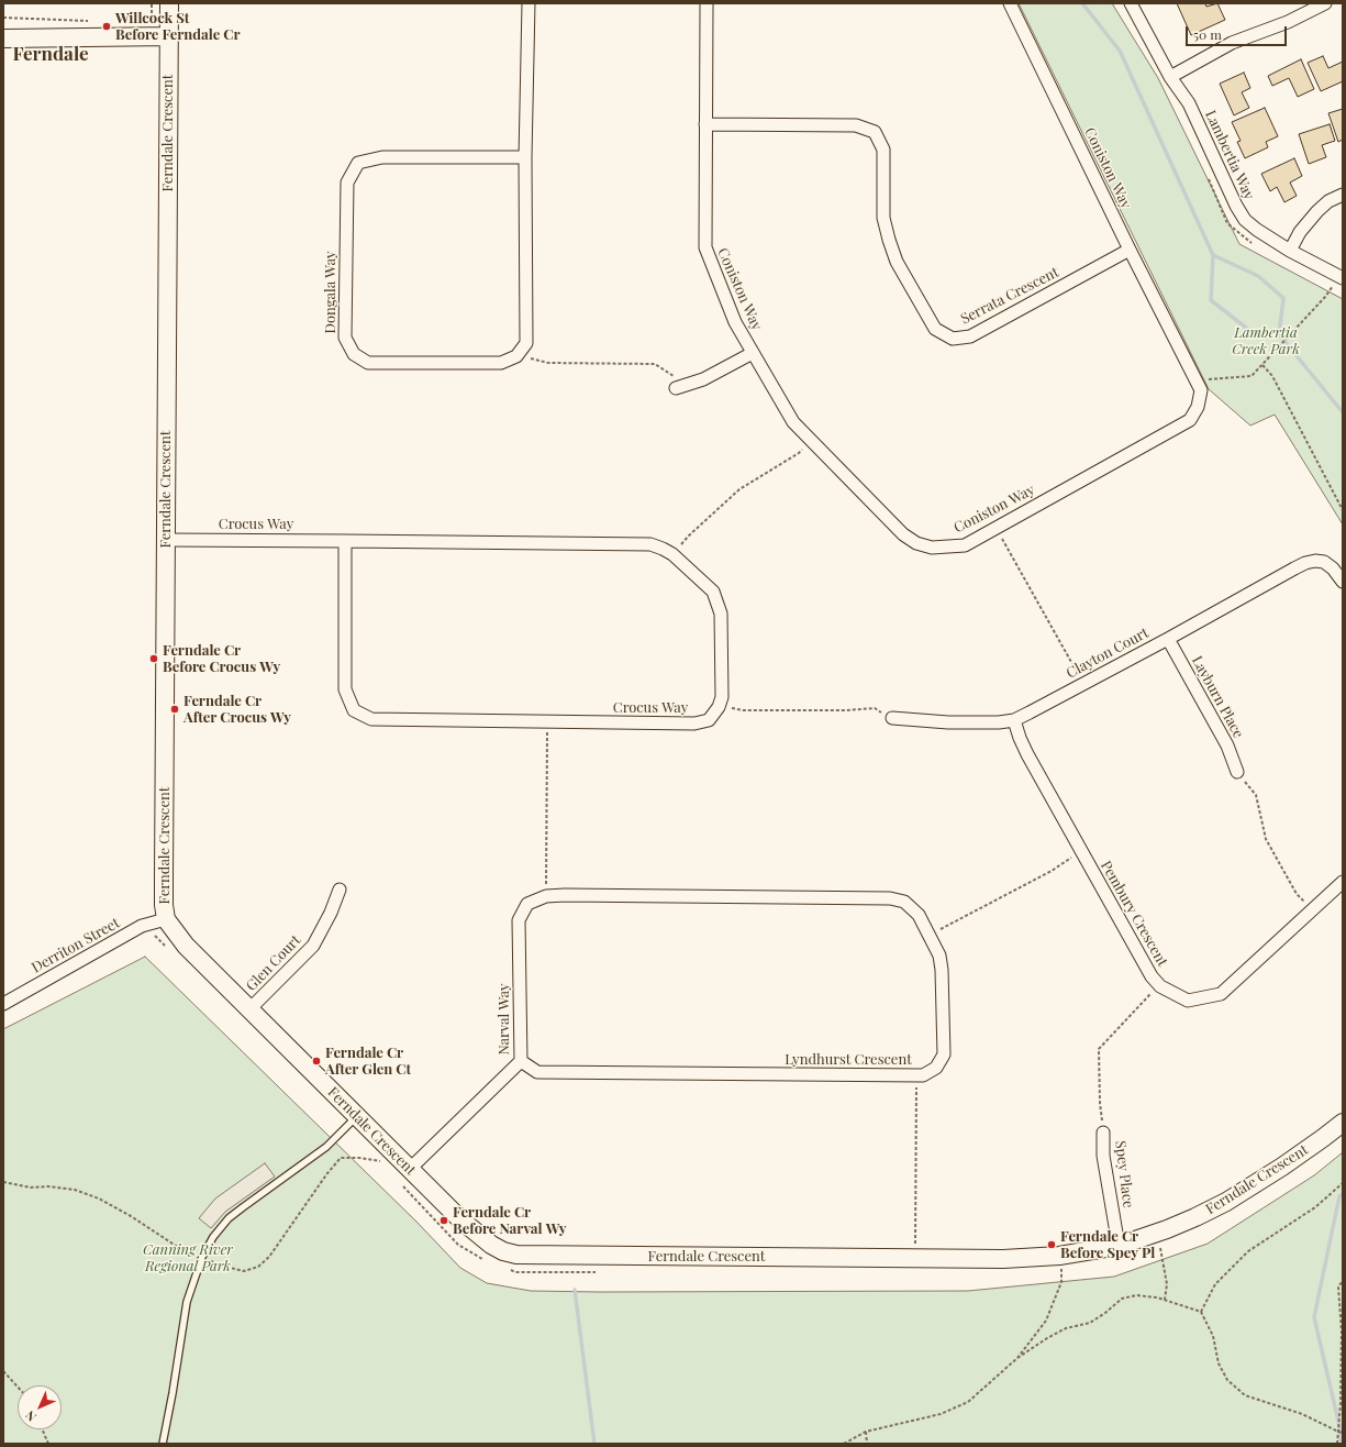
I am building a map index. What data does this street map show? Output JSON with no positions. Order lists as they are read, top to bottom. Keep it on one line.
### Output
{"streets":{"street":["Ferndale Crescent","Lambertia Way","Coniston Way","Dongala Way","Serrata Crescent","Crocus Way","Clayton Court","Layburn Place","Pembury Crescent","Derriton Street","Glen Court","Narval Way","Lyndhurst Crescent","Spey Place"]},"crossings":[["Ferndale Crescent","Crocus Way"],["Ferndale Crescent","Derriton Street"],["Ferndale Crescent","Glen Court"],["Ferndale Crescent","Narval Way"],["Ferndale Crescent","Spey Place"],["Coniston Way","Serrata Crescent"],["Clayton Court","Layburn Place"],["Clayton Court","Pembury Crescent"],["Narval Way","Lyndhurst Crescent"]],"districts":["Ferndale"],"parks":["Lambertia Creek Park","Canning River Regional Park"],"places":["Willcock St Before Ferndale Cr","Ferndale Cr Before Crocus Wy","Ferndale Cr After Crocus Wy","Ferndale Cr After Glen Ct","Ferndale Cr Before Narval Wy","Ferndale Cr Before Spey Pl"],"scale_bar":"50 m","north":"bottom left"}
